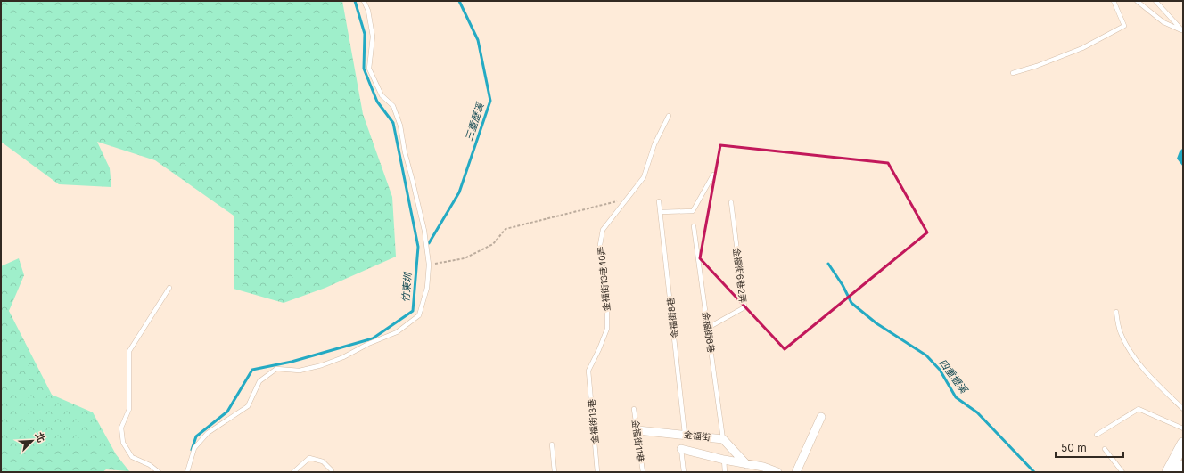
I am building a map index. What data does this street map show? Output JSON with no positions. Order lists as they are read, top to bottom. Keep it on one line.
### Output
{"streets":{"street":["金福街"],"lane":["金福街6巷2弄","金福街13巷40弄","金福街8巷","金福街6巷","金福街13巷","金福街11巷"]},"crossings":[["金福街6巷2弄","金福街6巷"],["金福街13巷40弄","金福街13巷"],["金福街8巷","金福街"],["金福街6巷","金福街"],["金福街","金福街11巷"]],"water":["三重歷溪","竹東圳","四重壢溪"],"scale_bar":"50 m","north":"top right"}
